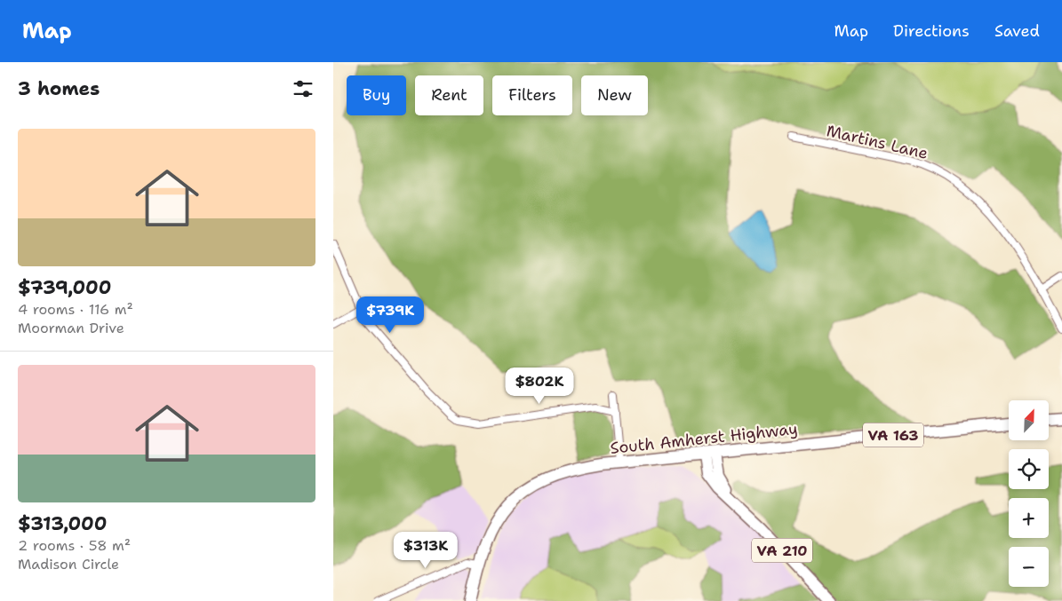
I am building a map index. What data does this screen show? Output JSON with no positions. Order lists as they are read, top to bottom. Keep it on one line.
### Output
{"streets":{"main road":["VA 163","South Amherst Highway","VA 210"],"street":["Martins Lane"]},"crossings":[["South Amherst Highway","VA 210"]],"north":"top right","page":{"header":"Map","nav":["Map","Directions","Saved"],"heading":"3 homes","chip":["Buy","Rent","Filters","New"],"list":[{"name":"$739,000","note":"4 rooms · 116 m² · Moorman Drive"},{"name":"$313,000","note":"2 rooms · 58 m² · Madison Circle"}],"price":["$739K","$802K","$313K"],"map_buttons":["+","−"]}}
